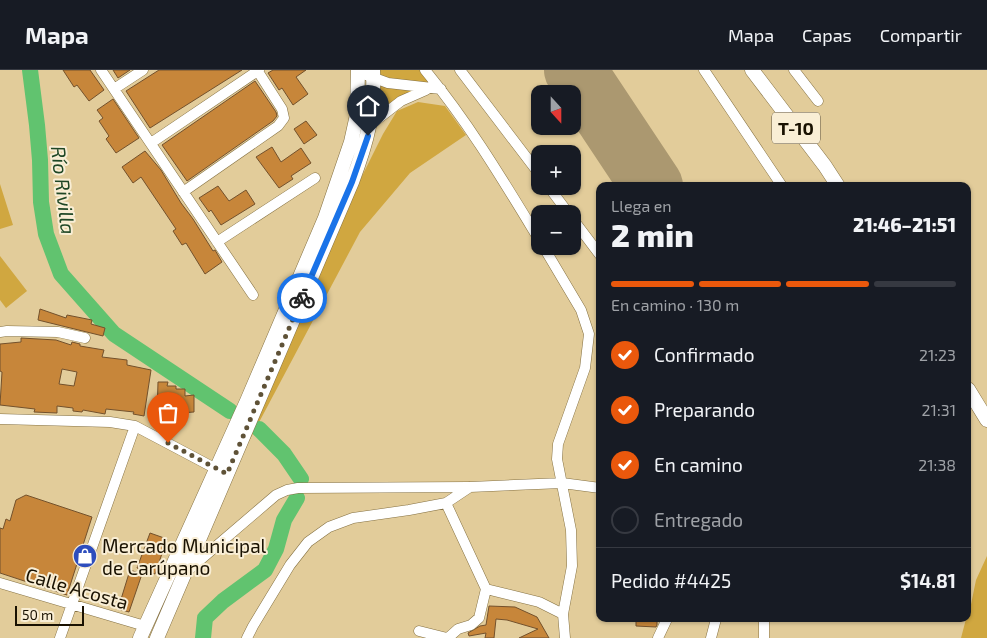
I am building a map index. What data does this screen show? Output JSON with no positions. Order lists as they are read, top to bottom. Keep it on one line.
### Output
{"streets":{"highway":["T-10"],"street":["Calle Acosta"]},"water":["Río Rivilla"],"places":{"shop":["Mercado Municipal de Carúpano"]},"scale_bar":"50 m","north":"bottom","page":{"header":"Mapa","nav":["Mapa","Capas","Compartir"],"map_buttons":["+","−"],"heading":["2 min","Llega en","21:46–21:51"],"panel":["Pedido #4425","$14.81"],"bar":"En camino · 130 m","list":[["Confirmado","21:23"],["Preparando","21:31"],["En camino","21:38"],"Entregado"],"scale":"50 m"}}
